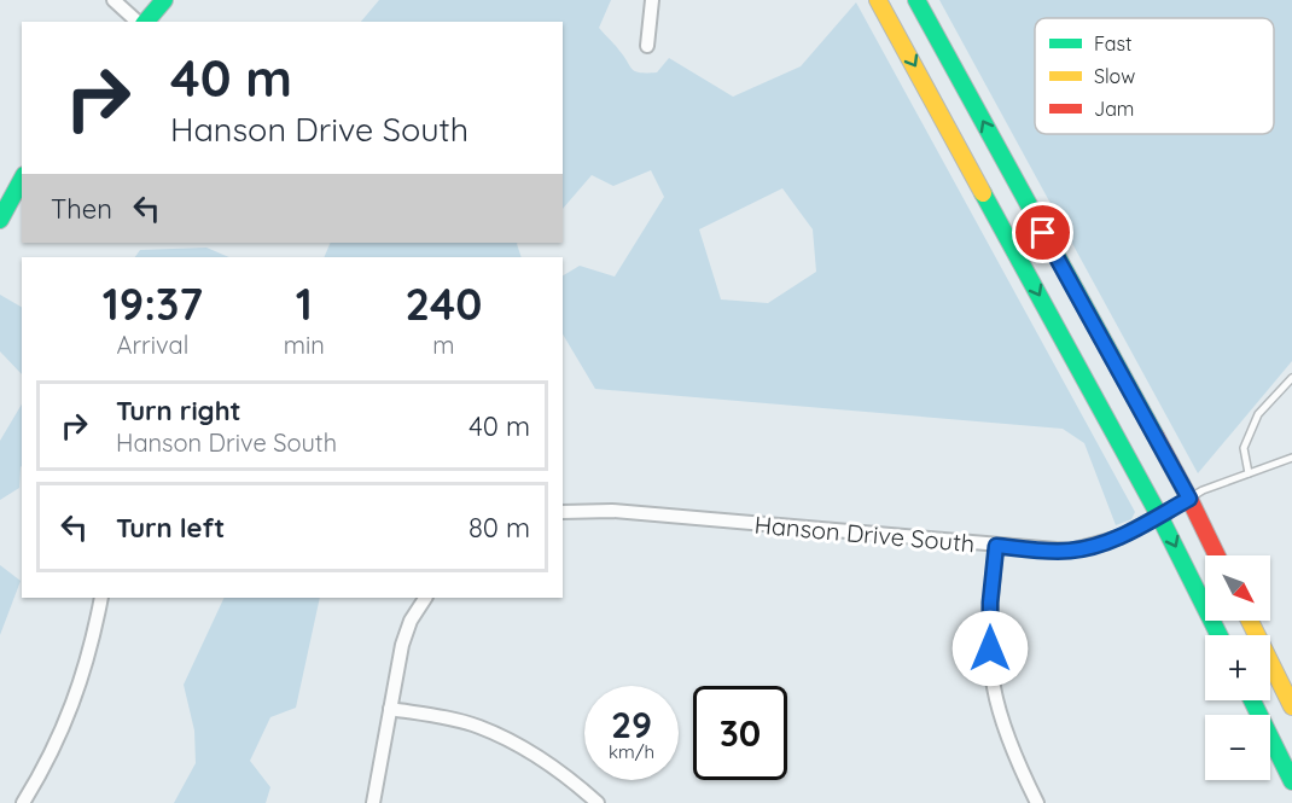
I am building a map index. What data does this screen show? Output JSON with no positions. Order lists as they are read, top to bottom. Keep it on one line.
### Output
{"streets":{"street":["Hanson Drive South"]},"legend":["Fast","Slow","Jam"],"north":"bottom right","page":{"turn":["40 m","Hanson Drive South"],"then":"Then","eta":["19:37","Arrival","1","min","240","m"],"list":[{"name":"Turn right","note":"Hanson Drive South","value":"40 m"},{"name":"Turn left","value":"80 m"}],"map_buttons":["+","−"],"speed":"29 km/h","limit":"30"}}
